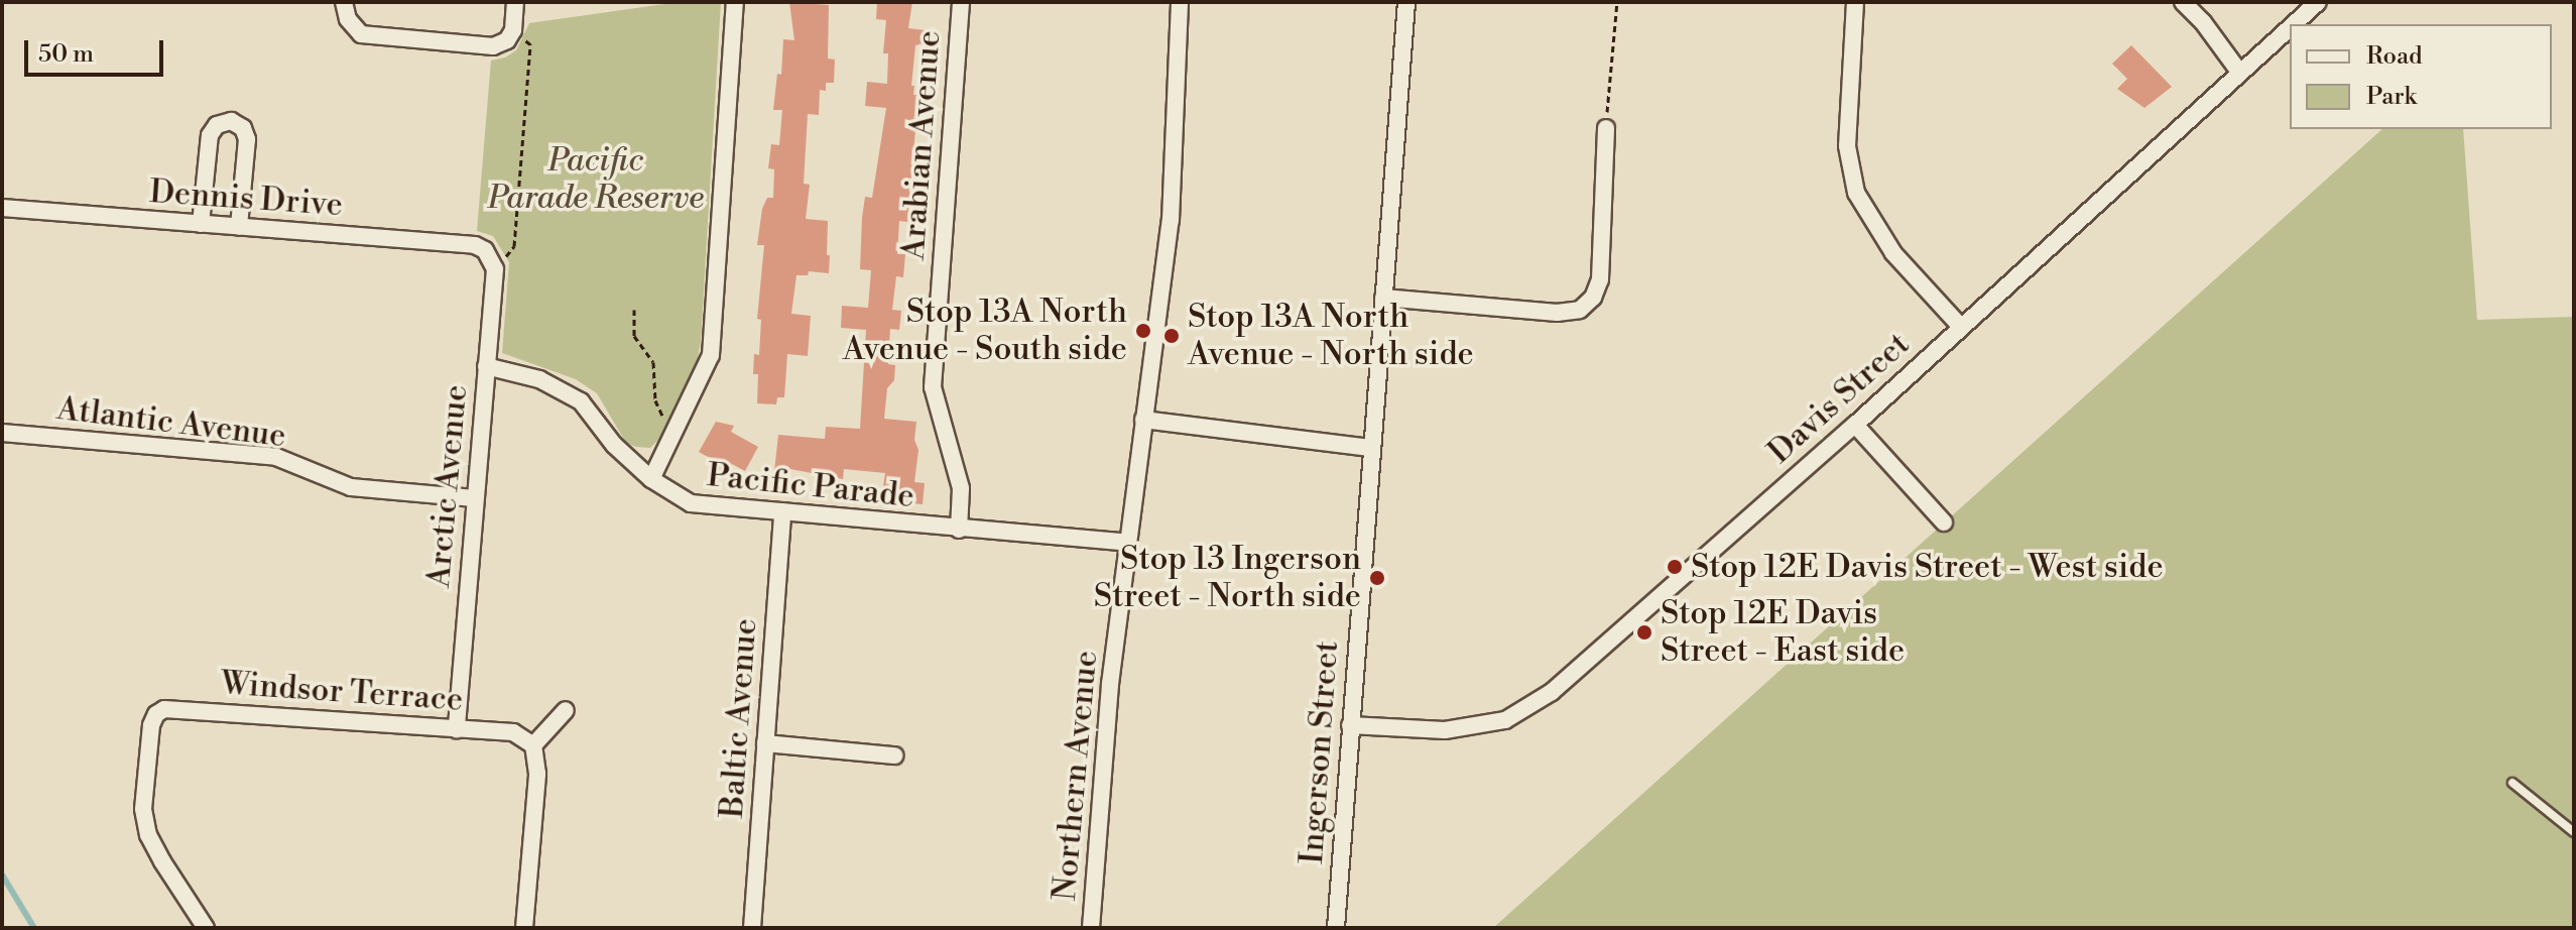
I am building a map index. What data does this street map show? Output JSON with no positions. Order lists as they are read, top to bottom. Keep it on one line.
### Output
{"streets":{"street":["Arabian Avenue","Dennis Drive","Davis Street","Atlantic Avenue","Arctic Avenue","Pacific Parade","Windsor Terrace","Baltic Avenue","Ingerson Street","Northern Avenue"]},"crossings":[["Arabian Avenue","Pacific Parade"],["Dennis Drive","Arctic Avenue"],["Davis Street","Ingerson Street"],["Atlantic Avenue","Arctic Avenue"],["Arctic Avenue","Pacific Parade"],["Arctic Avenue","Windsor Terrace"],["Pacific Parade","Baltic Avenue"],["Pacific Parade","Northern Avenue"]],"parks":["Pacific Parade Reserve"],"places":["Stop 13A North Avenue - South side","Stop 13A North Avenue - North side","Stop 12E Davis Street - West side","Stop 13 Ingerson Street - North side","Stop 12E Davis Street - East side"],"legend":["Road","Park"],"scale_bar":"50 m"}
